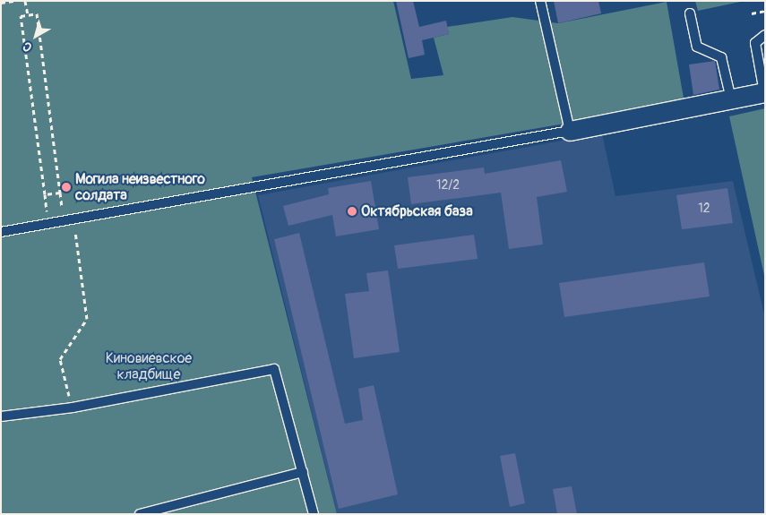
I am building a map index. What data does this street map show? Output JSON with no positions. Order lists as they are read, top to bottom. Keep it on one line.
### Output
{"parks":["Киновиевское кладбище"],"places":["Могила неизвестного солдата","Октябрьская база"],"house_numbers":["12/2","12"],"north":"bottom left"}
